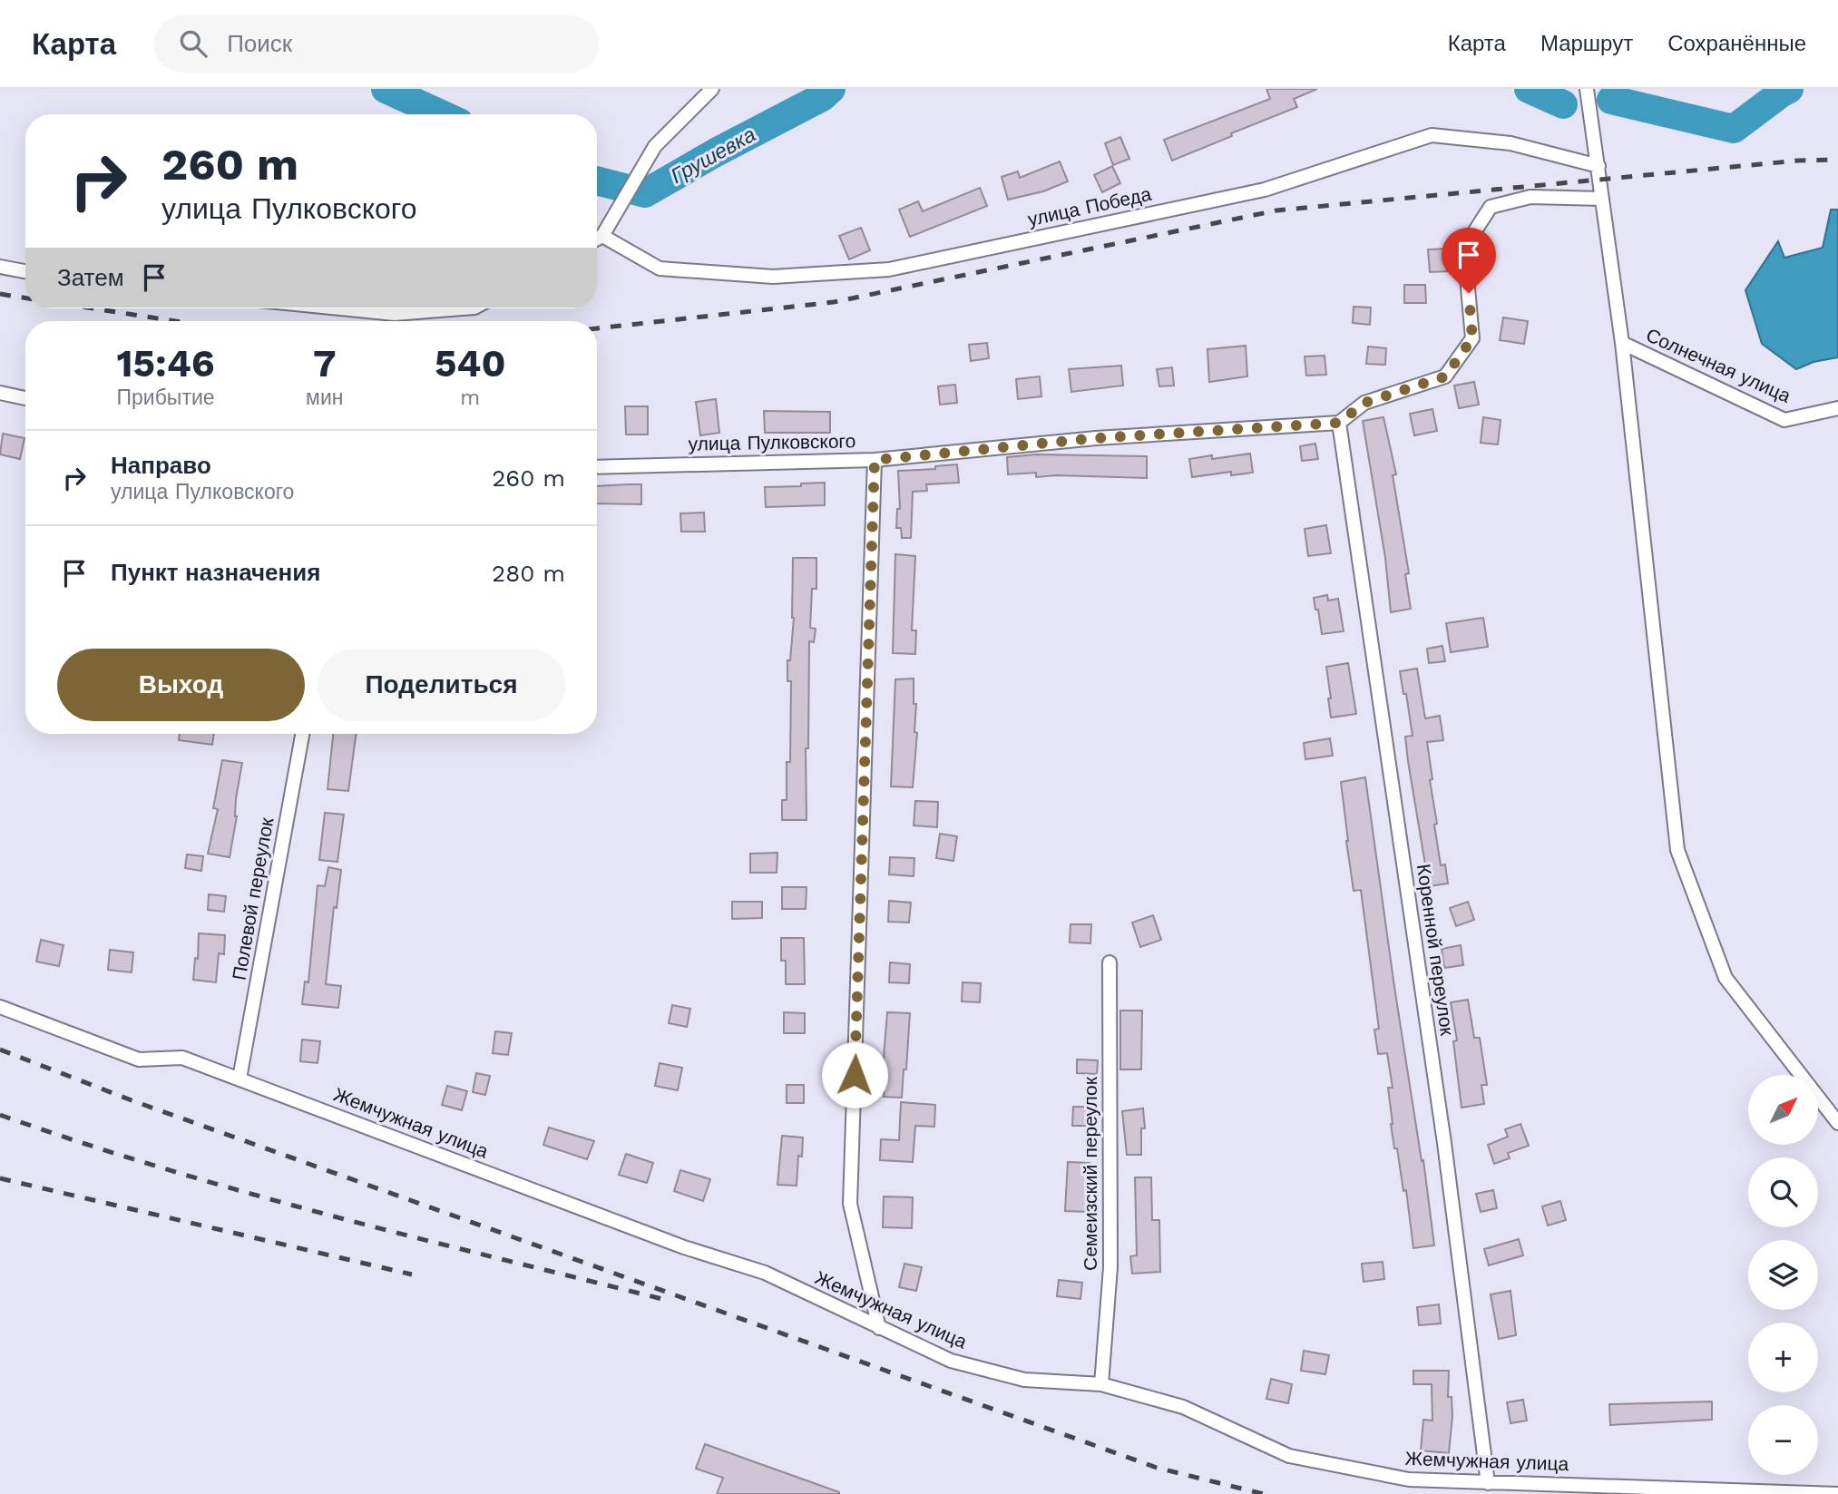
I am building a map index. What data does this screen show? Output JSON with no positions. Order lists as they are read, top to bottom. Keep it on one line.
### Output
{"streets":{"street":["улица Победа","Солнечная улица","улица Пулковского","Полевой переулок","Коренной переулок","Жемчужная улица","Семеизский переулок"]},"crossings":[["улица Пулковского","Коренной переулок"],["Полевой переулок","Жемчужная улица"],["Коренной переулок","Жемчужная улица"],["Жемчужная улица","Семеизский переулок"]],"water":["Грушевка"],"north":"top right","page":{"header":"Карта","search":"Поиск","nav":["Карта","Маршрут","Сохранённые"],"turn":["260 m","улица Пулковского"],"then":"Затем","eta":["15:46","Прибытие","7","мин","540","m"],"list":[{"name":"Направо","note":"улица Пулковского","value":"260 m"},{"name":"Пункт назначения","value":"280 m"}],"buttons":["Выход","Поделиться"],"map_buttons":["+","−"]}}
